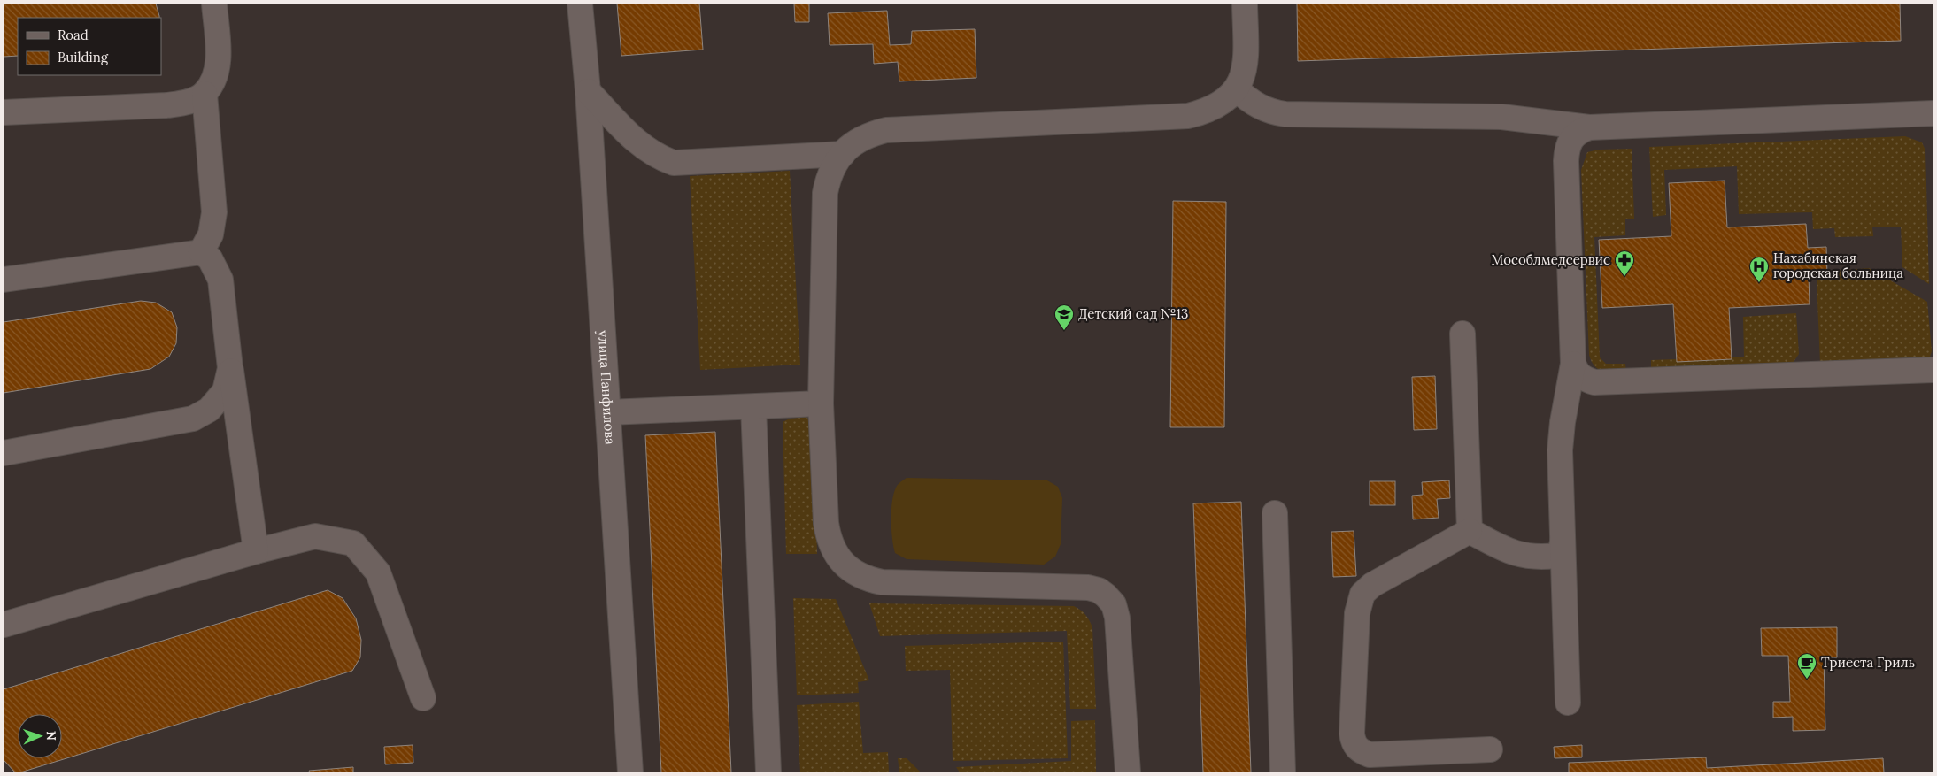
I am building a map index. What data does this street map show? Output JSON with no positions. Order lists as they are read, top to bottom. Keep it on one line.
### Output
{"streets":{"street":["улица Панфилова"]},"places":{"pharmacy":["Мособлмедсервис"],"hospital":["Нахабинская городская больница"],"school or university":["Детский сад №13"],"cafe":["Триеста Гриль"]},"legend":["Road","Building"],"north":"right"}
